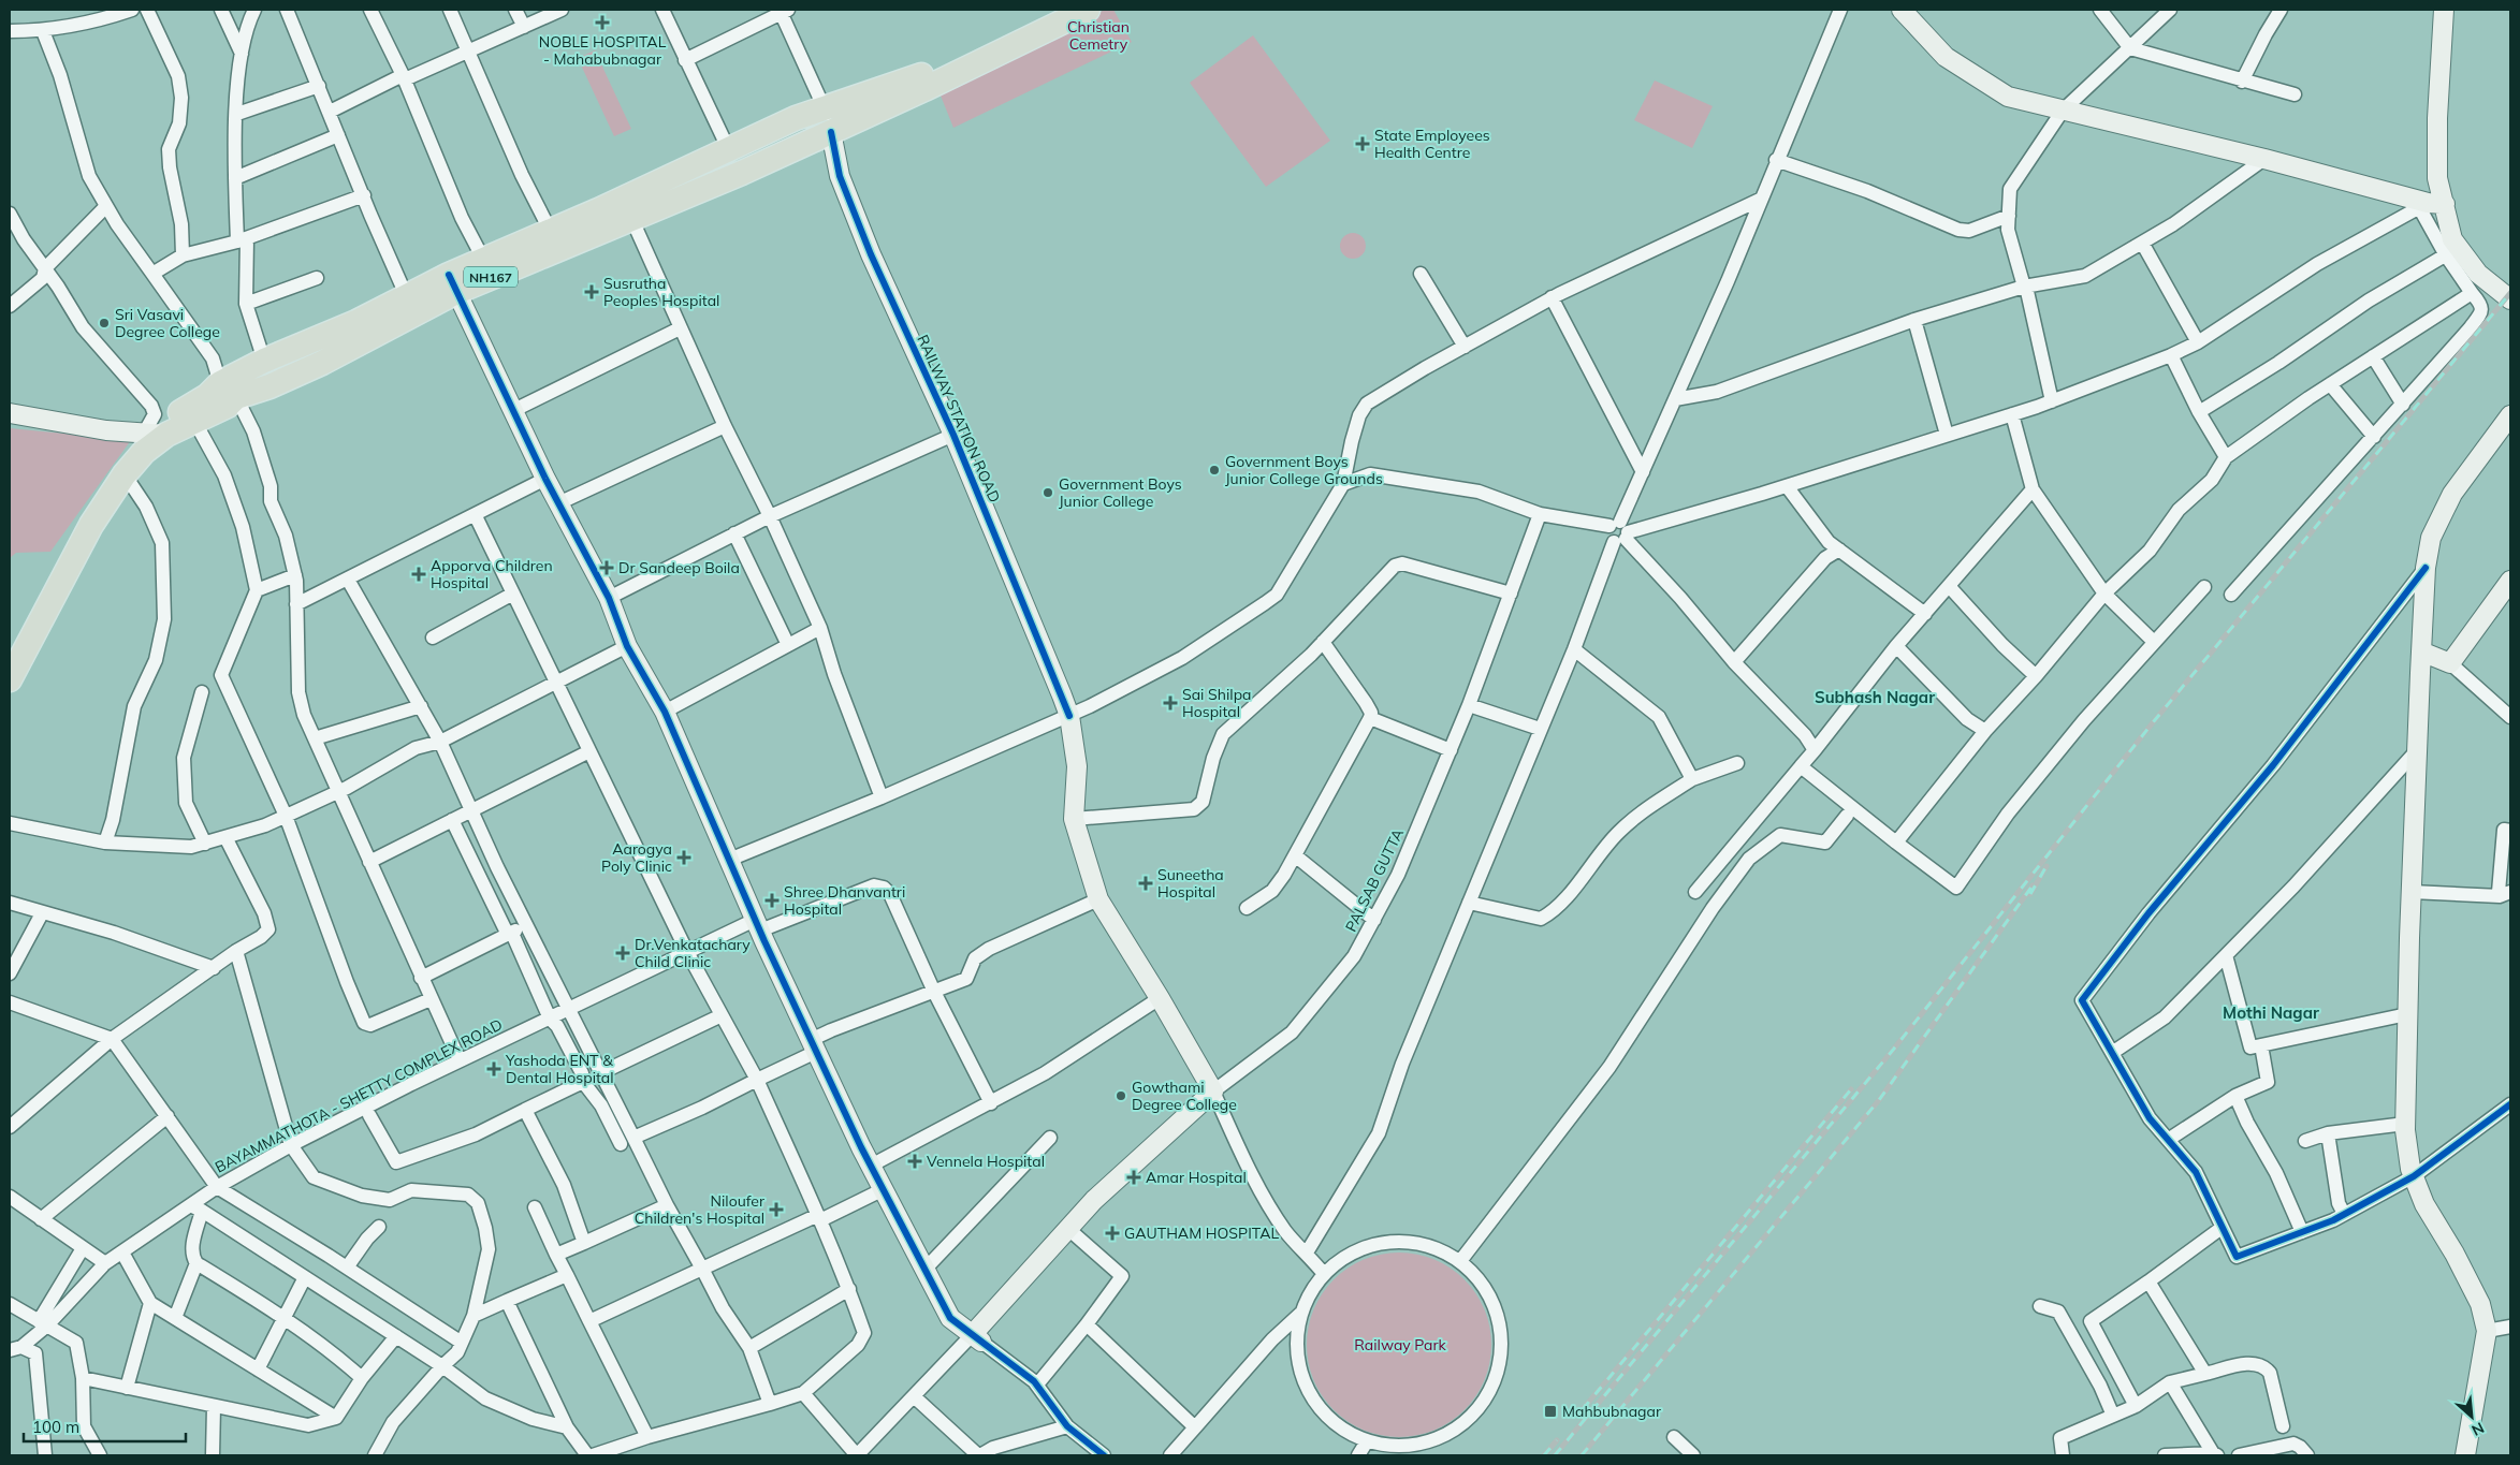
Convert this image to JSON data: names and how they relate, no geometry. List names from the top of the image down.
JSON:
{
  "streets": {
    "highway": ["NH167"],
    "street": ["RAILWAY STATION ROAD", "PALSAB GUTTA", "BAYAMMATHOTA - SHETTY COMPLEX ROAD"]
  },
  "crossings": [
    ["NH167", "RAILWAY STATION ROAD"]
  ],
  "districts": ["Subhash Nagar", "Mothi Nagar"],
  "parks": ["Christian Cemetry", "Railway Park"],
  "places": {
    "health": [
      "NOBLE HOSPITAL - Mahabubnagar",
      "State Employees Health Centre",
      "Susrutha Peoples Hospital",
      "Dr Sandeep Boila",
      "Apporva Children Hospital",
      "Sai Shilpa Hospital",
      "Aarogya Poly Clinic",
      "Suneetha Hospital",
      "Shree Dhanvantri Hospital",
      "Dr.Venkatachary Child Clinic",
      "Yashoda ENT & Dental Hospital",
      "Vennela Hospital",
      "Amar Hospital",
      "Niloufer Children's Hospital",
      "GAUTHAM HOSPITAL"
    ],
    "other": [
      "Sri Vasavi Degree College",
      "Government Boys Junior College Grounds",
      "Government Boys Junior College",
      "Gowthami Degree College"
    ],
    "transit": ["Mahbubnagar"]
  },
  "scale_bar": "100 m",
  "north": "bottom right"
}
